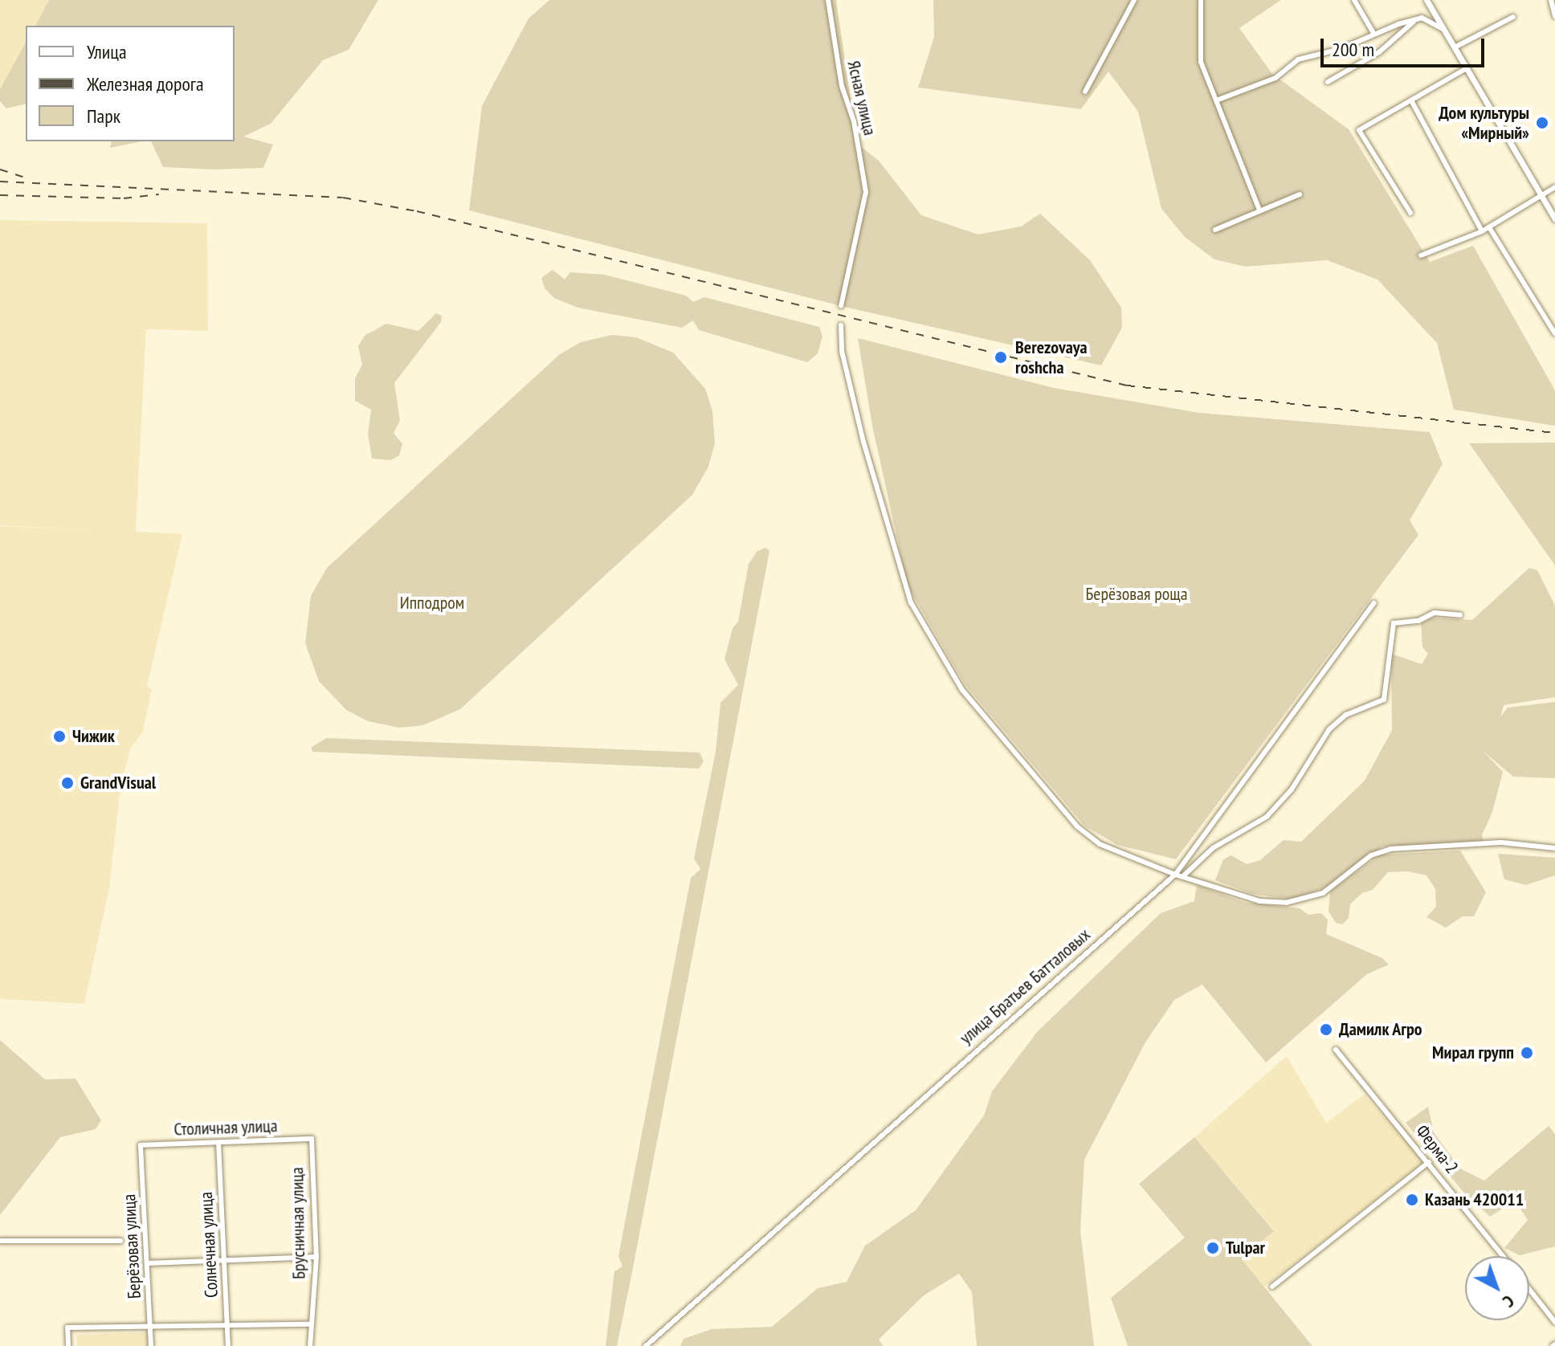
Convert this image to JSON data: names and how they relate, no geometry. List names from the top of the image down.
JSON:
{
  "streets": {
    "street": [
      "Ясная улица",
      "улица Братьев Батталовых",
      "Столичная улица",
      "Ферма-2",
      "Брусничная улица",
      "Солнечная улица",
      "Берёзовая улица"
    ]
  },
  "crossings": [
    ["Столичная улица", "Брусничная улица"],
    ["Столичная улица", "Солнечная улица"],
    ["Столичная улица", "Берёзовая улица"]
  ],
  "parks": ["Берёзовая роща", "Ипподром"],
  "places": [
    "Дом культуры «Мирный»",
    "Berezovaya roshcha",
    "Чижик",
    "GrandVisual",
    "Дамилк Агро",
    "Мирал групп",
    "Казань 420011",
    "Tulpar"
  ],
  "legend": ["Улица", "Железная дорога", "Парк"],
  "scale_bar": "200 m",
  "north": "bottom right"
}
